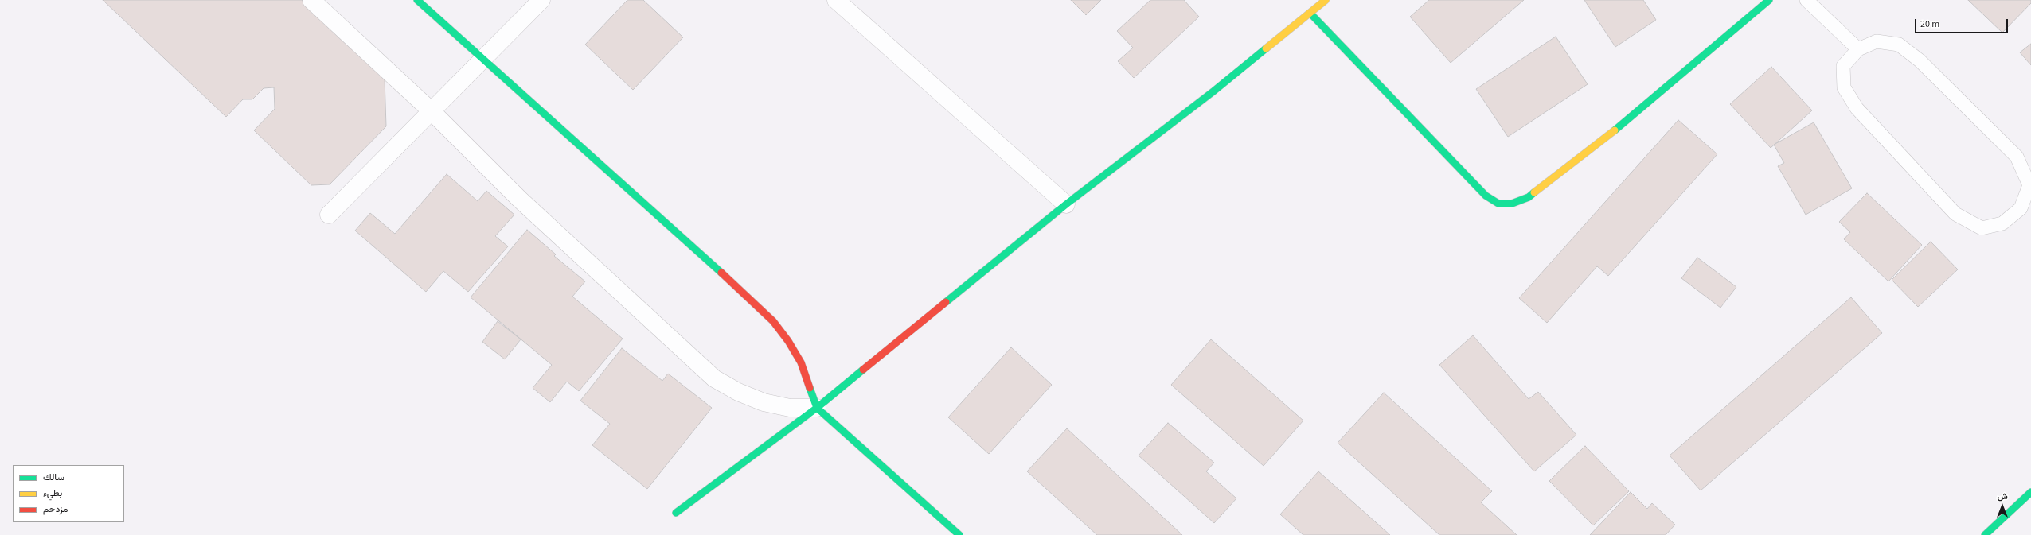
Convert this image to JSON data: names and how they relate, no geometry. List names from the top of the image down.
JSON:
{
  "legend": ["سالك", "بطيء", "مزدحم"],
  "scale_bar": "20 m",
  "north": "top"
}
